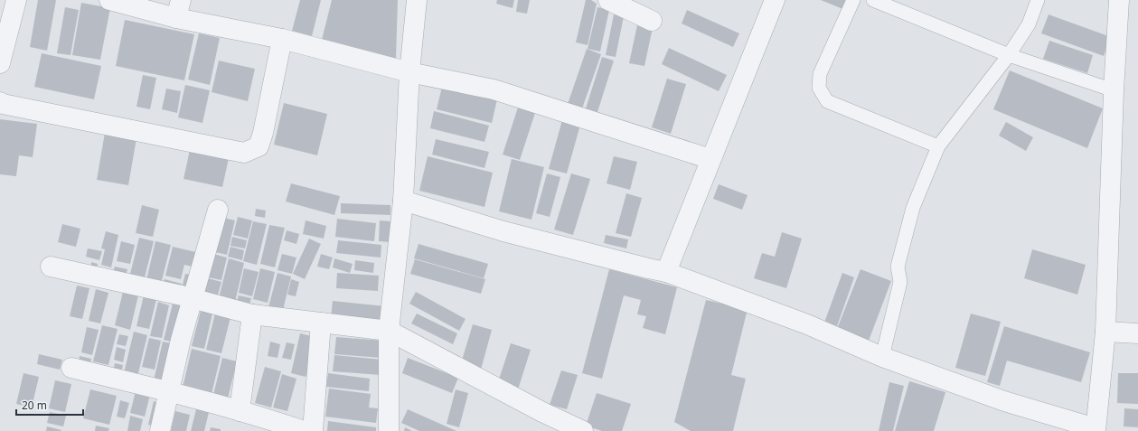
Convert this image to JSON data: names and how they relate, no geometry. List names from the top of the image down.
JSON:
{
  "scale_bar": "20 m"
}
